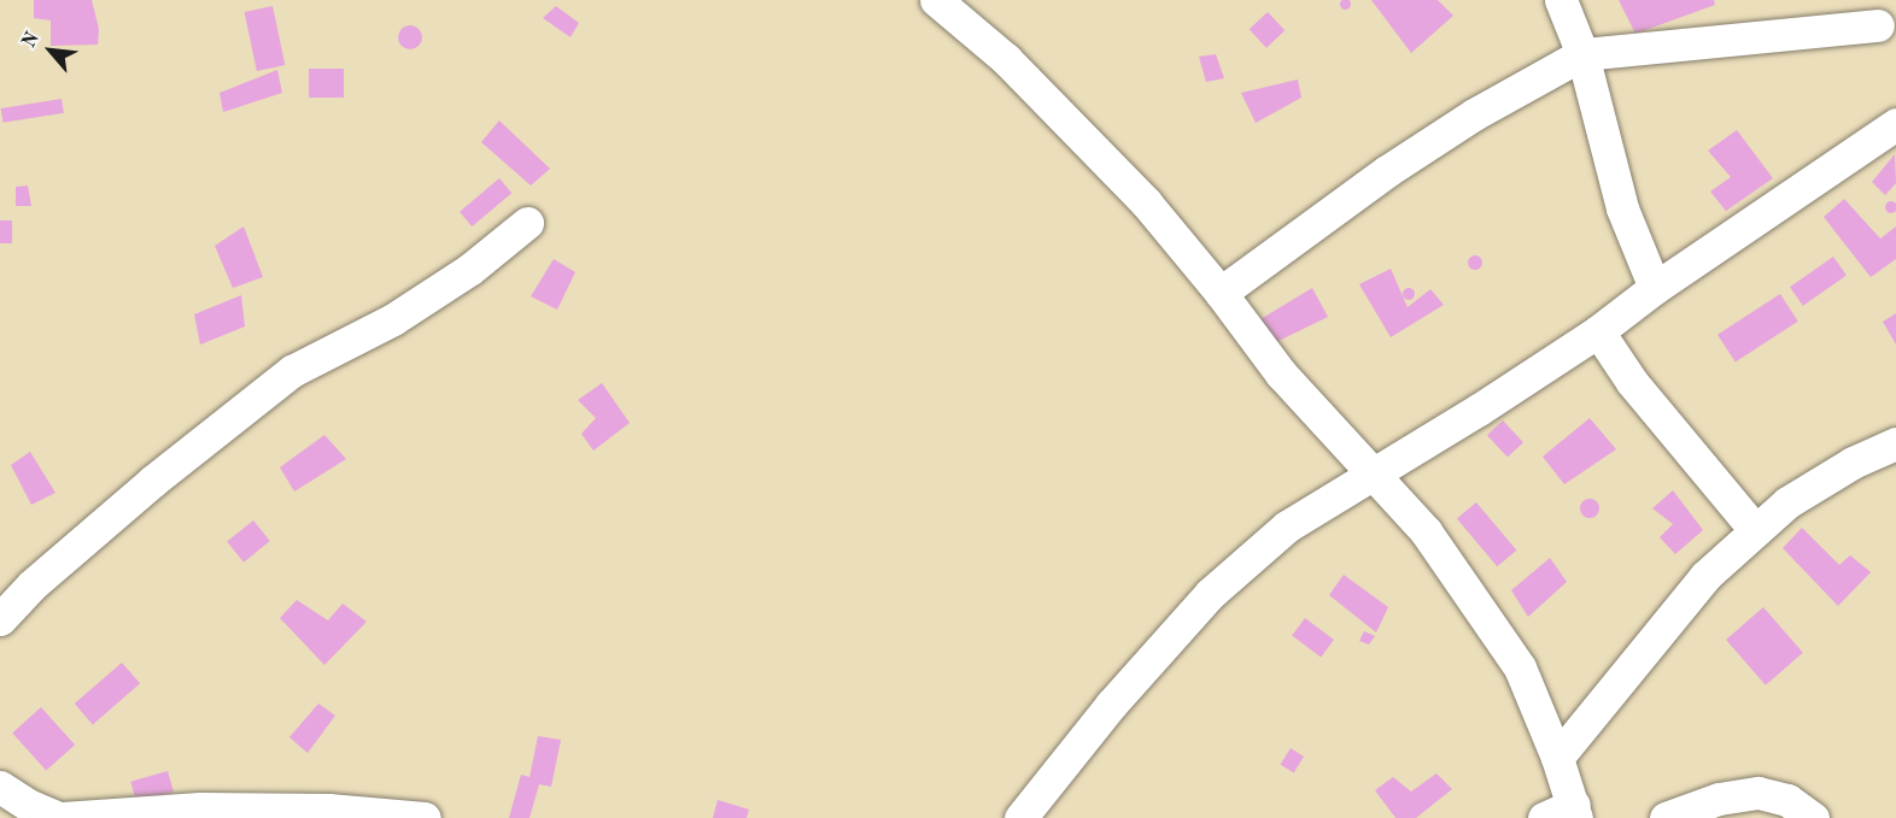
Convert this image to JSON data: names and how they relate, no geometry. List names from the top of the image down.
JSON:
{
  "north": "top left"
}
